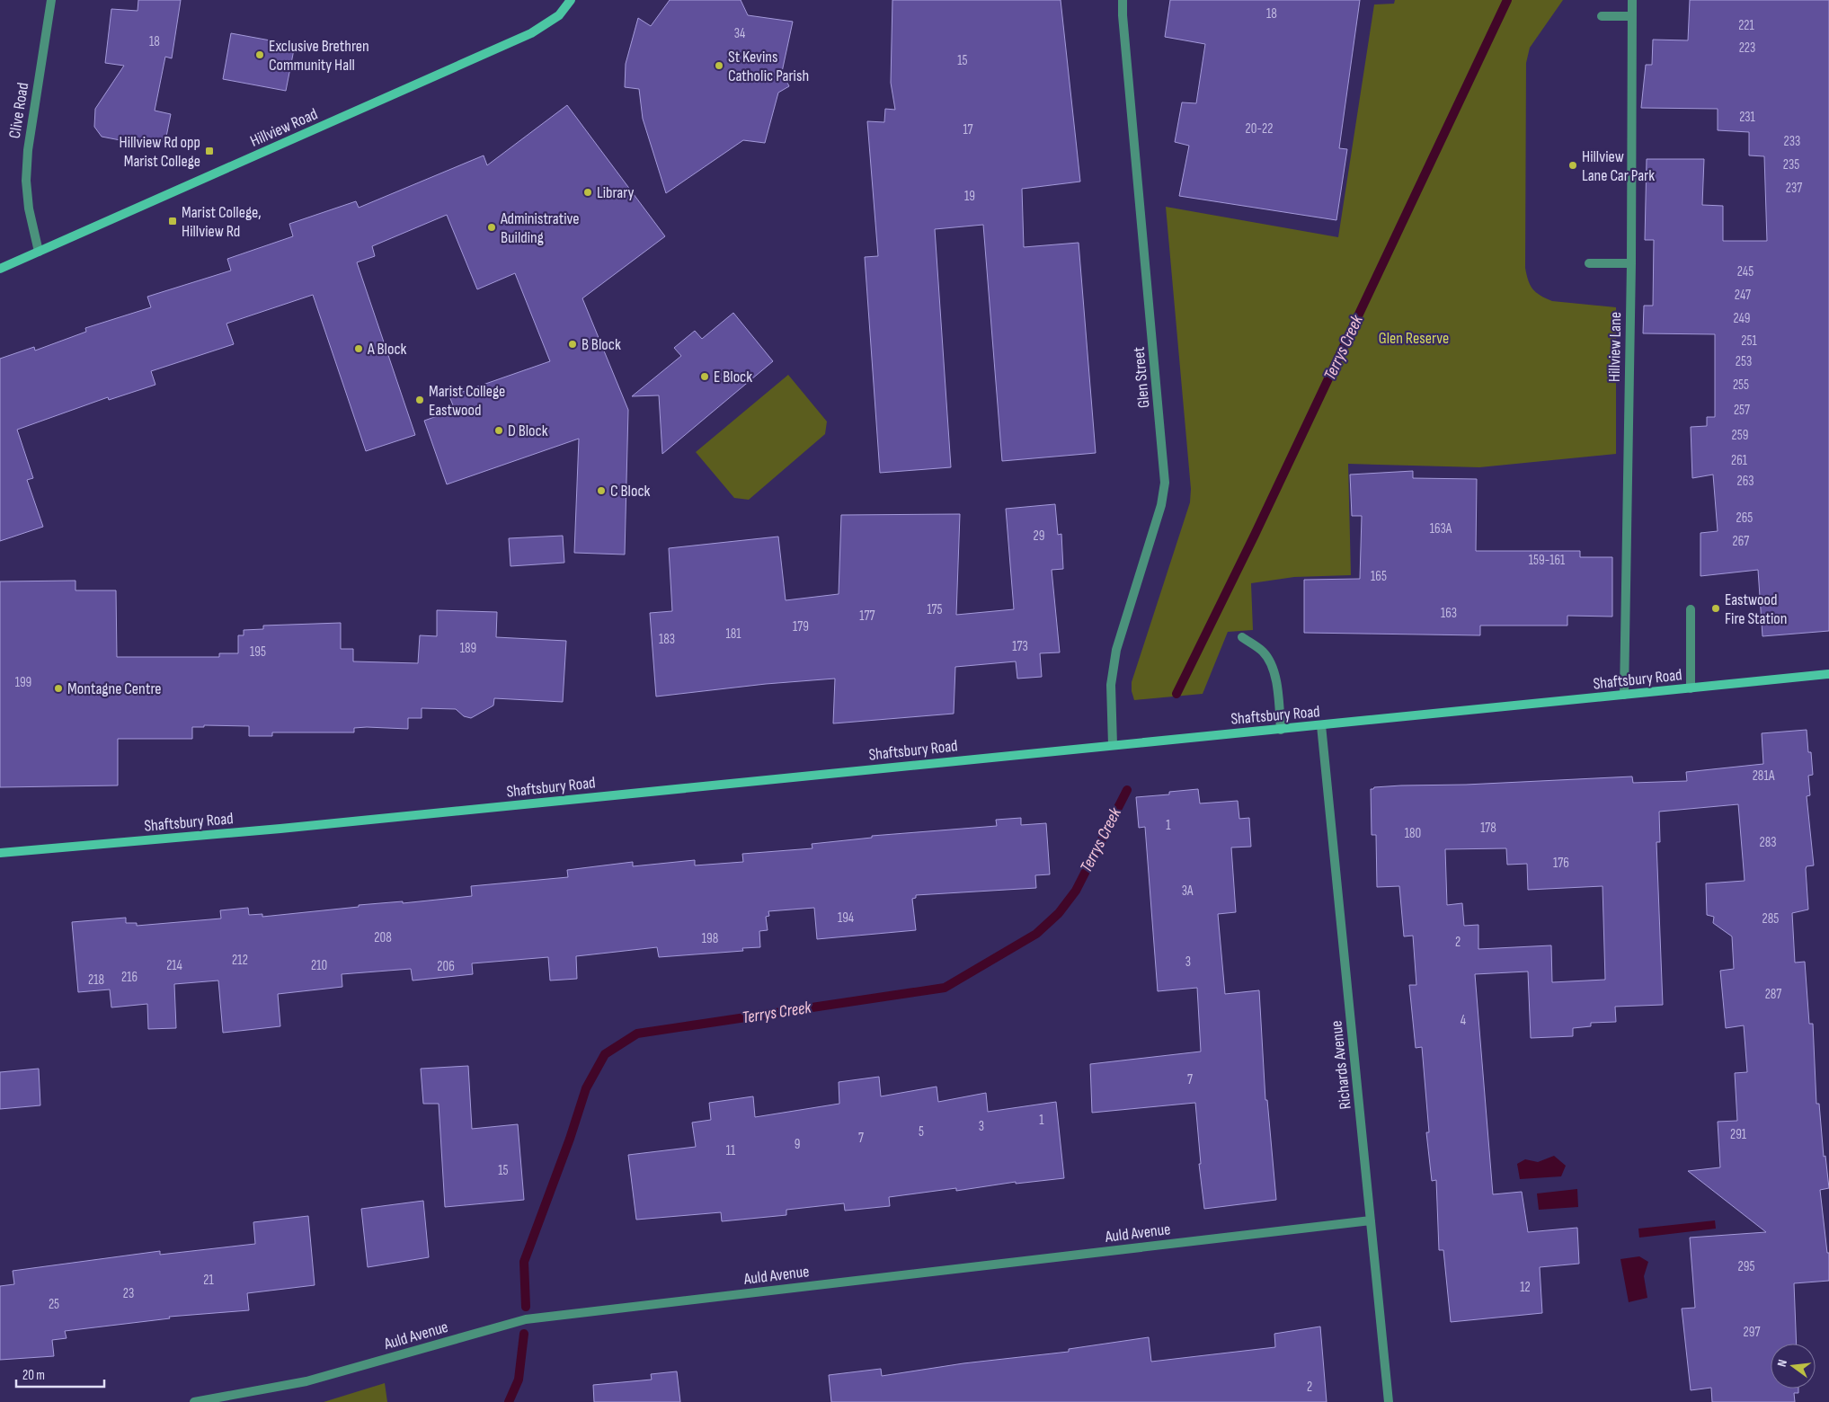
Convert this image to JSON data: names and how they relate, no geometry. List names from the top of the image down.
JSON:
{
  "streets": {
    "street": [
      "Clive Road",
      "Hillview Road",
      "Hillview Lane",
      "Glen Street",
      "Shaftsbury Road",
      "Richards Avenue",
      "Auld Avenue"
    ]
  },
  "crossings": [
    ["Clive Road", "Hillview Road"],
    ["Hillview Lane", "Shaftsbury Road"],
    ["Glen Street", "Shaftsbury Road"],
    ["Shaftsbury Road", "Richards Avenue"],
    ["Richards Avenue", "Auld Avenue"]
  ],
  "water": ["Terrys Creek"],
  "parks": ["Glen Reserve"],
  "places": {
    "other": [
      "Exclusive Brethren Community Hall",
      "St Kevins Catholic Parish",
      "Hillview Lane Car Park",
      "Library",
      "Administrative Building",
      "B Block",
      "A Block",
      "E Block",
      "Marist College Eastwood",
      "D Block",
      "C Block",
      "Eastwood Fire Station",
      "Montagne Centre"
    ],
    "transit": ["Hillview Rd opp Marist College", "Marist College, Hillview Rd"]
  },
  "house_numbers": [
    "18",
    "221",
    "34",
    "18",
    "223",
    "15",
    "231",
    "20-22",
    "17",
    "233",
    "235",
    "237",
    "19",
    "245",
    "247",
    "249",
    "251",
    "253",
    "255",
    "257",
    "259",
    "261",
    "263",
    "265",
    "163A",
    "29",
    "267",
    "159-161",
    "165",
    "175",
    "163",
    "177",
    "179",
    "181",
    "183",
    "173",
    "189",
    "195",
    "199",
    "281A",
    "1",
    "178",
    "180",
    "283",
    "176",
    "3A",
    "194",
    "285",
    "208",
    "198",
    "2",
    "212",
    "3",
    "214",
    "210",
    "206",
    "216",
    "218",
    "287",
    "4",
    "7",
    "1",
    "3",
    "5",
    "291",
    "7",
    "9",
    "11",
    "15",
    "295",
    "21",
    "12",
    "23",
    "25",
    "297",
    "2"
  ],
  "scale_bar": "20 m",
  "north": "left"
}
